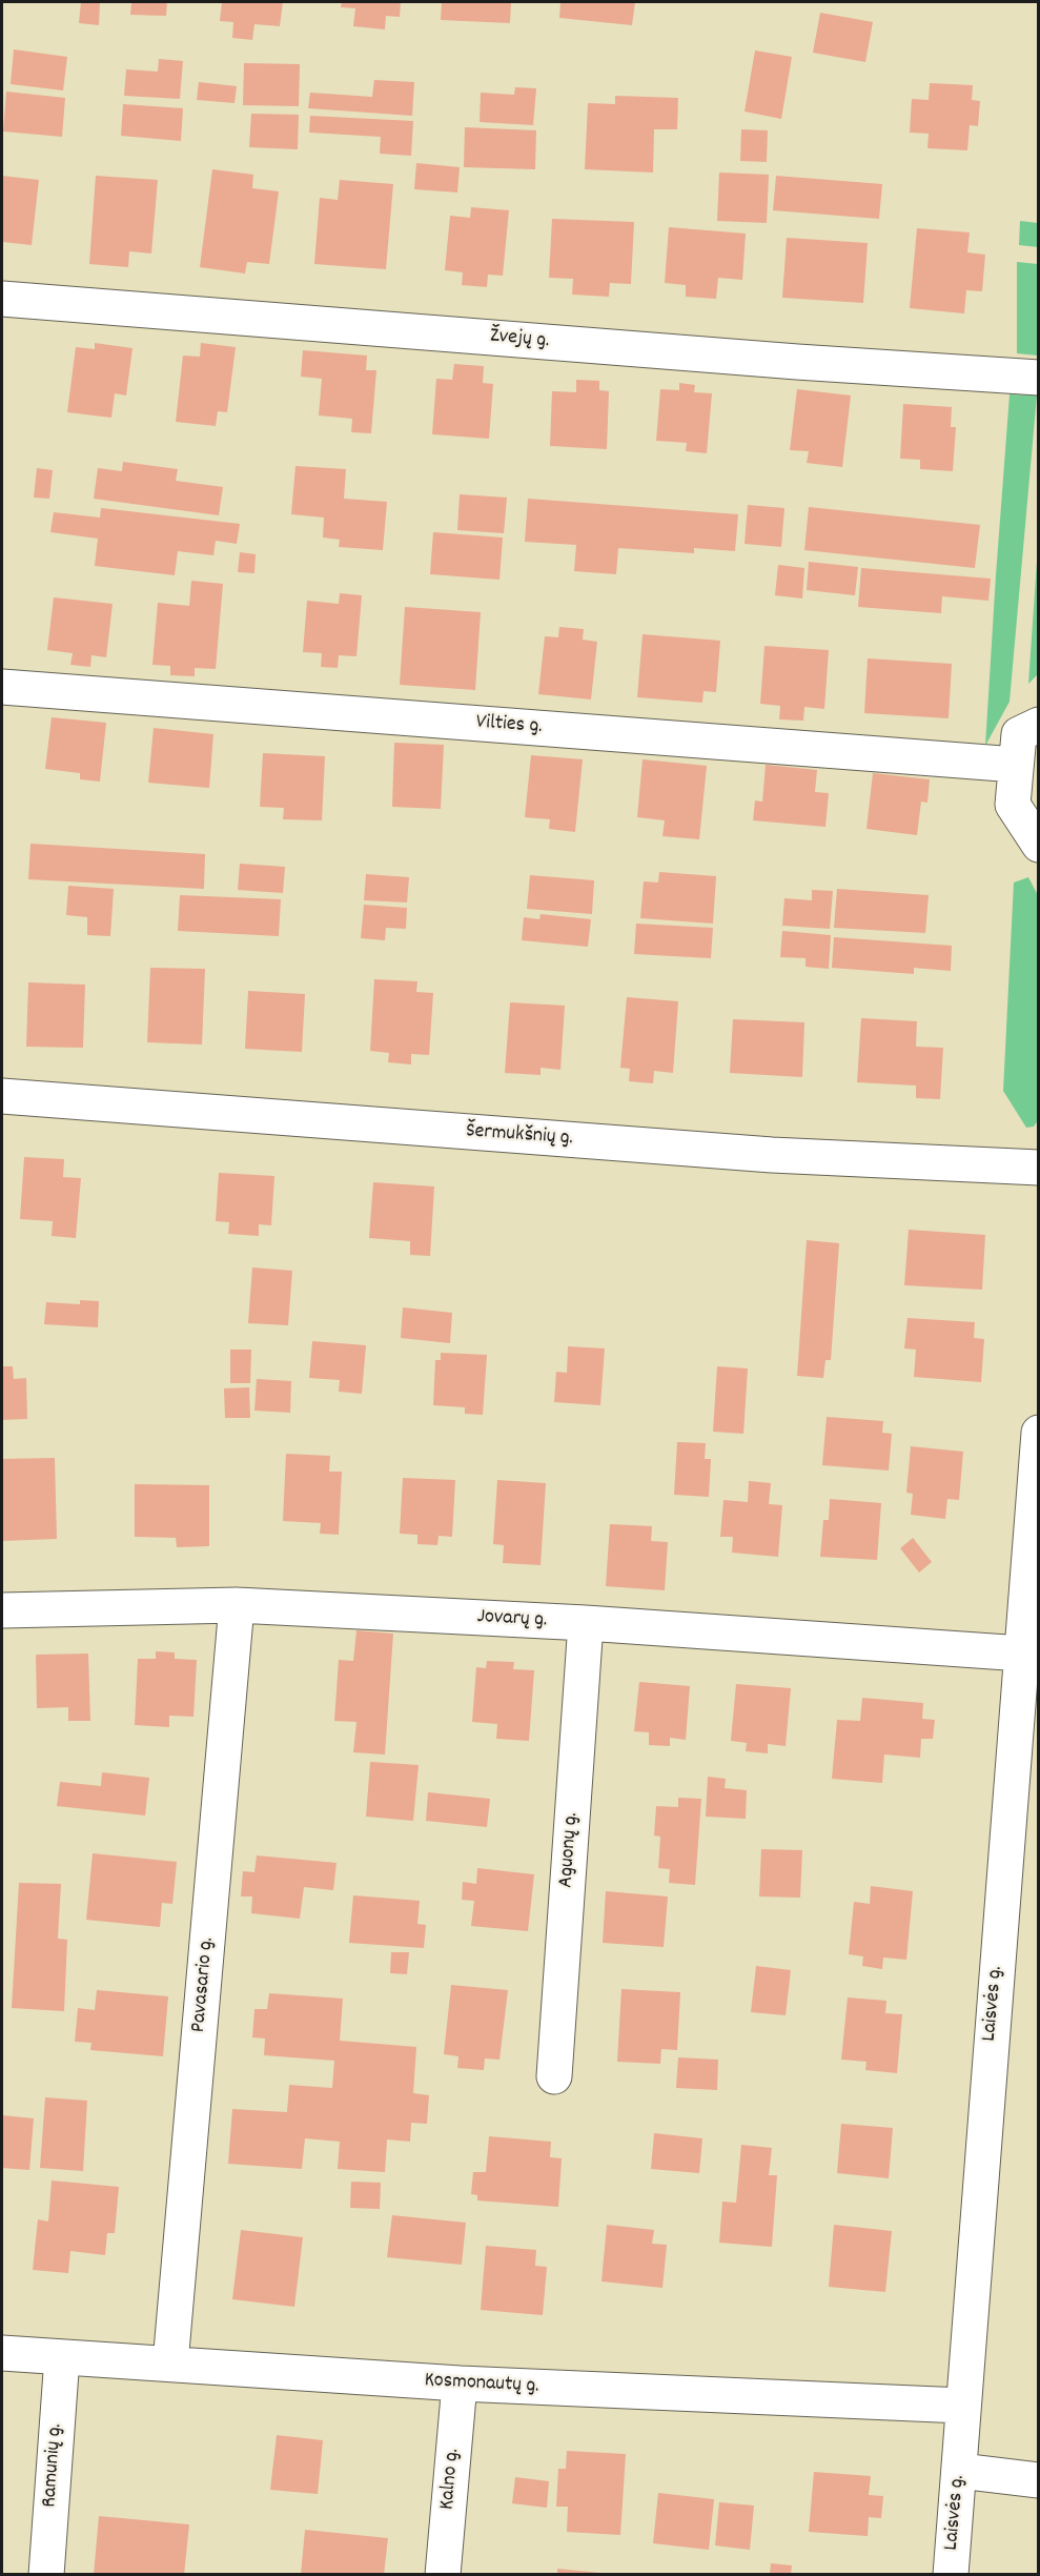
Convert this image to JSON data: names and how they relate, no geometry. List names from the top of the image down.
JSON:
{
  "streets": {
    "street": [
      "Žvejų g.",
      "Vilties g.",
      "Šermukšnių g.",
      "Jovarų g.",
      "Aguonų g.",
      "Pavasario g.",
      "Laisvės g.",
      "Kosmonautų g.",
      "Ramunių g.",
      "Kalno g."
    ]
  },
  "crossings": [
    ["Jovarų g.", "Aguonų g."],
    ["Jovarų g.", "Pavasario g."],
    ["Jovarų g.", "Laisvės g."],
    ["Pavasario g.", "Kosmonautų g."],
    ["Laisvės g.", "Kosmonautų g."],
    ["Kosmonautų g.", "Ramunių g."],
    ["Kosmonautų g.", "Kalno g."]
  ]
}
